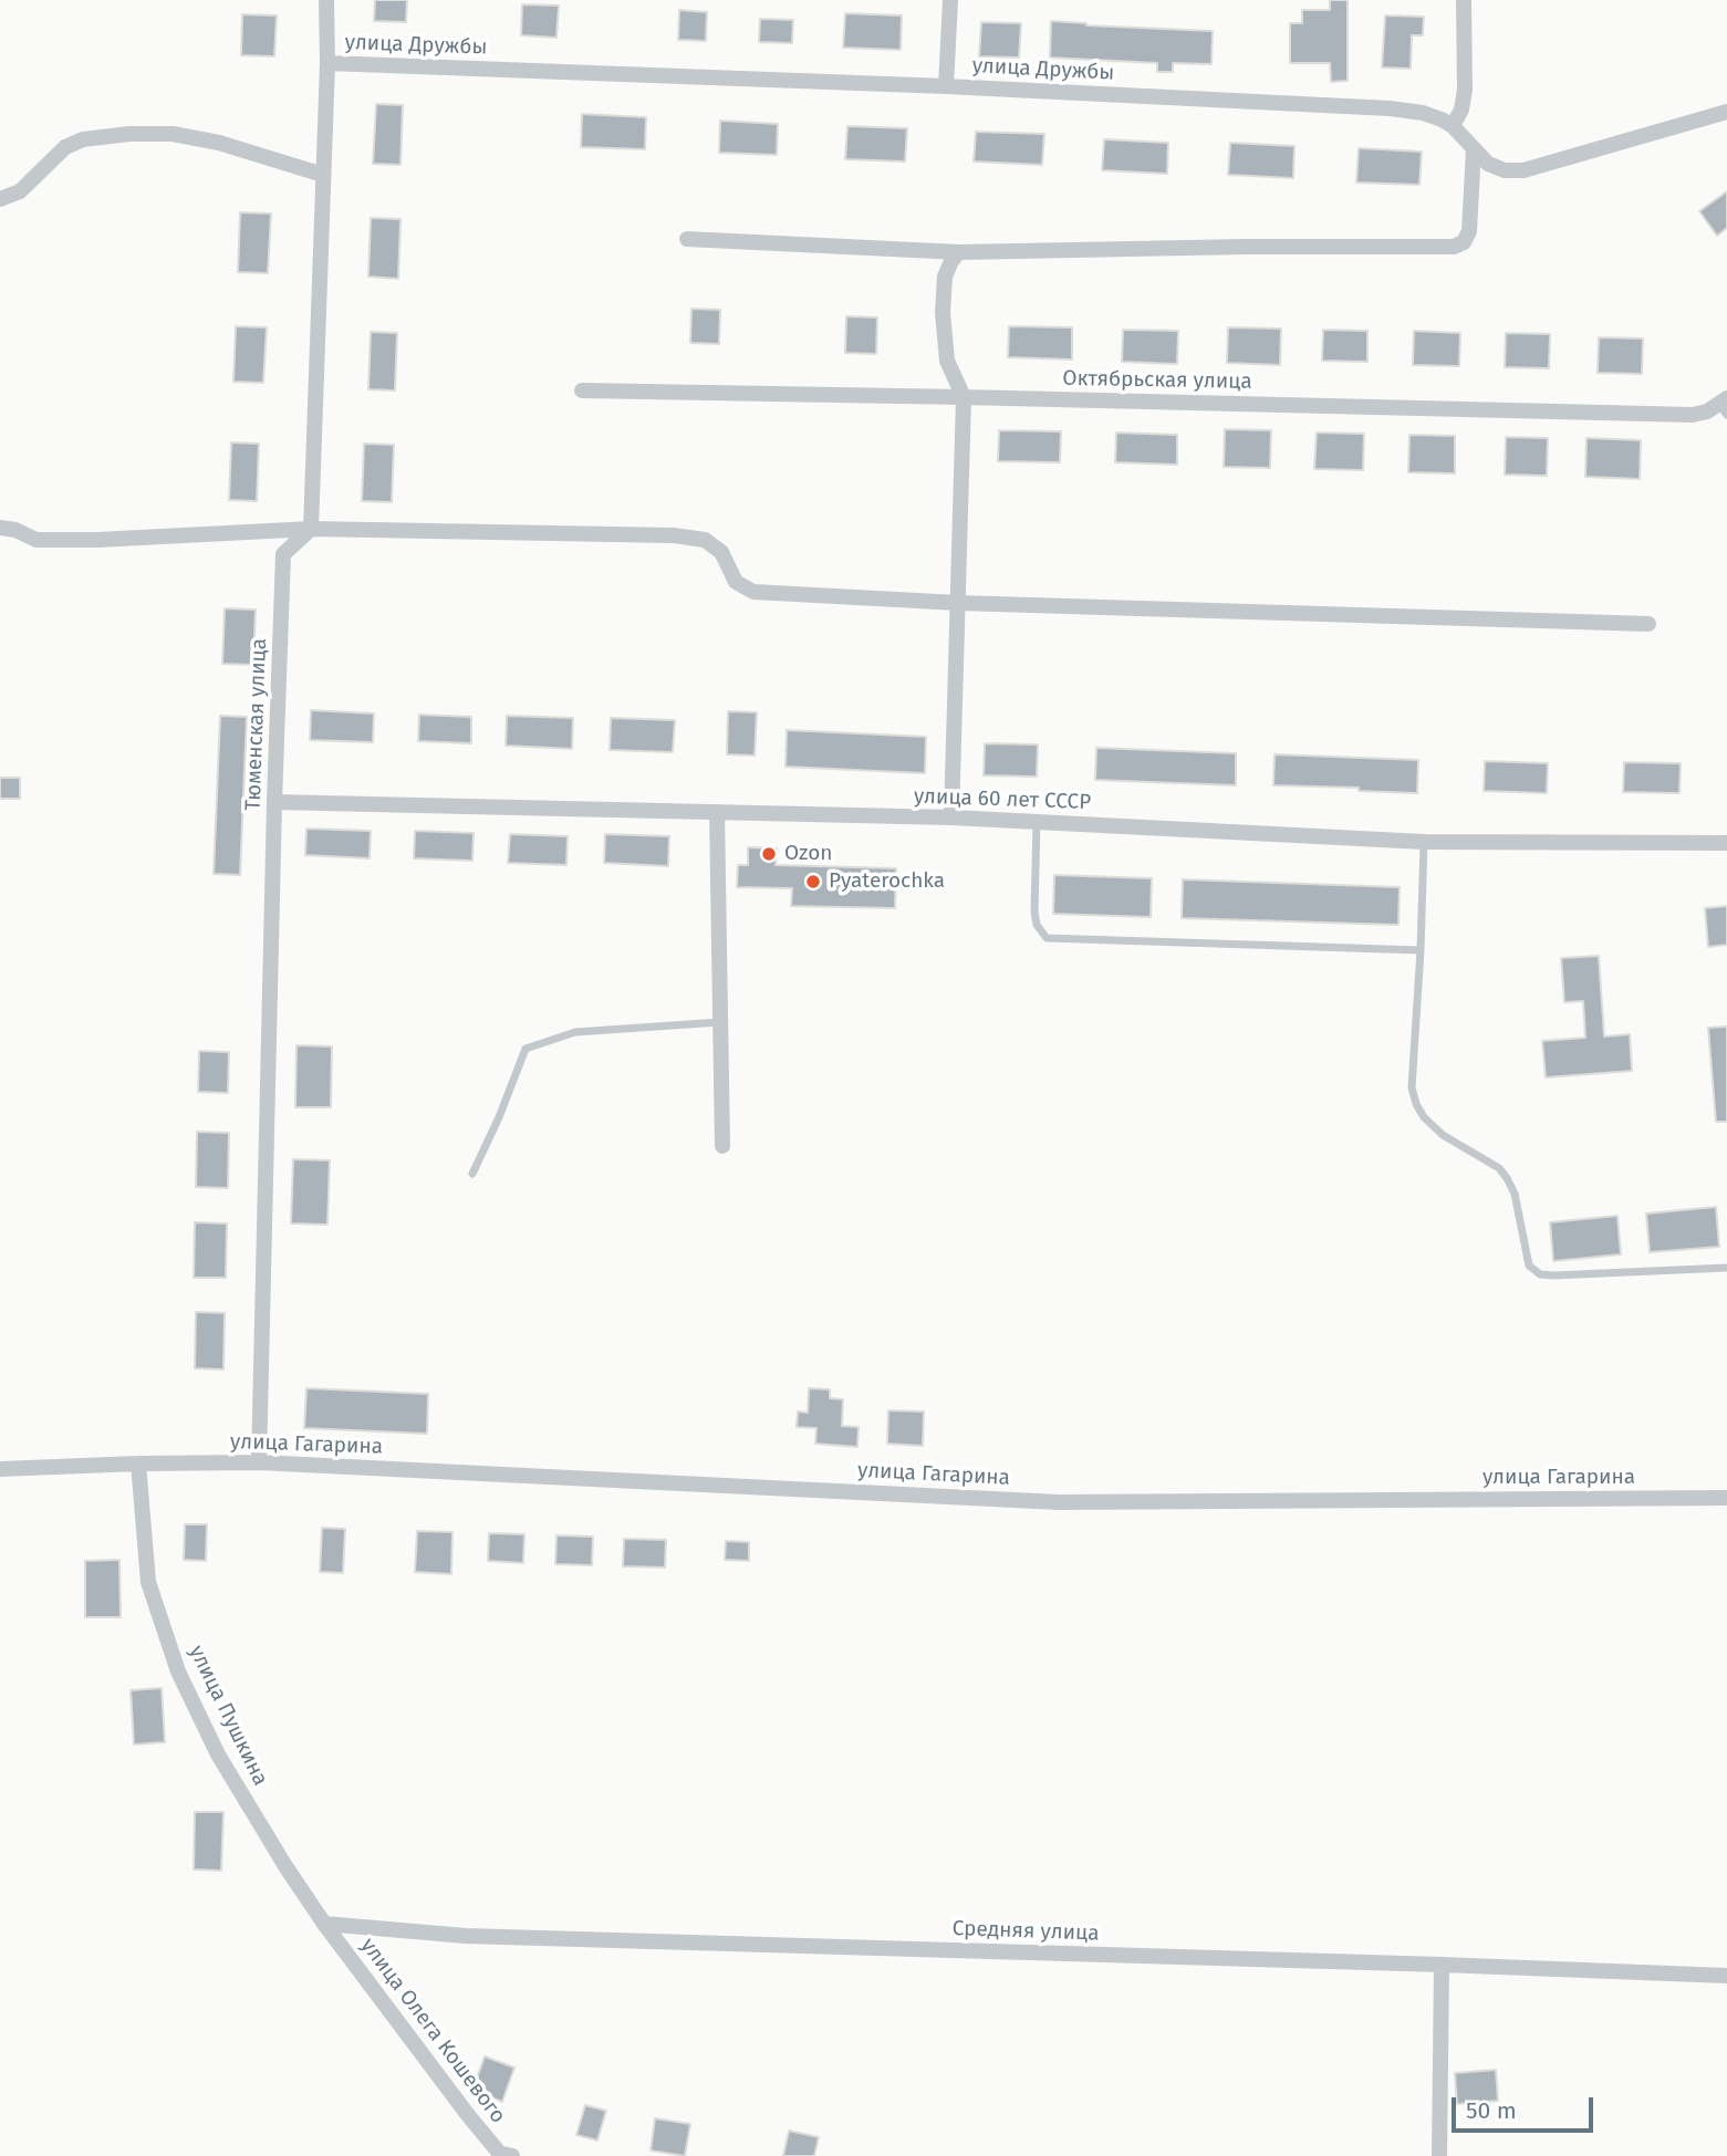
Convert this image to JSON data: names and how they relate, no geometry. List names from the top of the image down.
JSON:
{
  "streets": {
    "street": [
      "улица Дружбы",
      "Октябрьская улица",
      "Тюменская улица",
      "улица 60 лет СССР",
      "улица Гагарина",
      "улица Пушкина",
      "Средняя улица",
      "улица Олега Кошевого"
    ]
  },
  "crossings": [
    ["Тюменская улица", "улица 60 лет СССР"],
    ["Тюменская улица", "улица Гагарина"],
    ["улица Гагарина", "улица Пушкина"],
    ["улица Пушкина", "Средняя улица"],
    ["улица Пушкина", "улица Олега Кошевого"],
    ["Средняя улица", "улица Олега Кошевого"]
  ],
  "places": ["Ozon", "Pyaterochka"],
  "scale_bar": "50 m"
}
